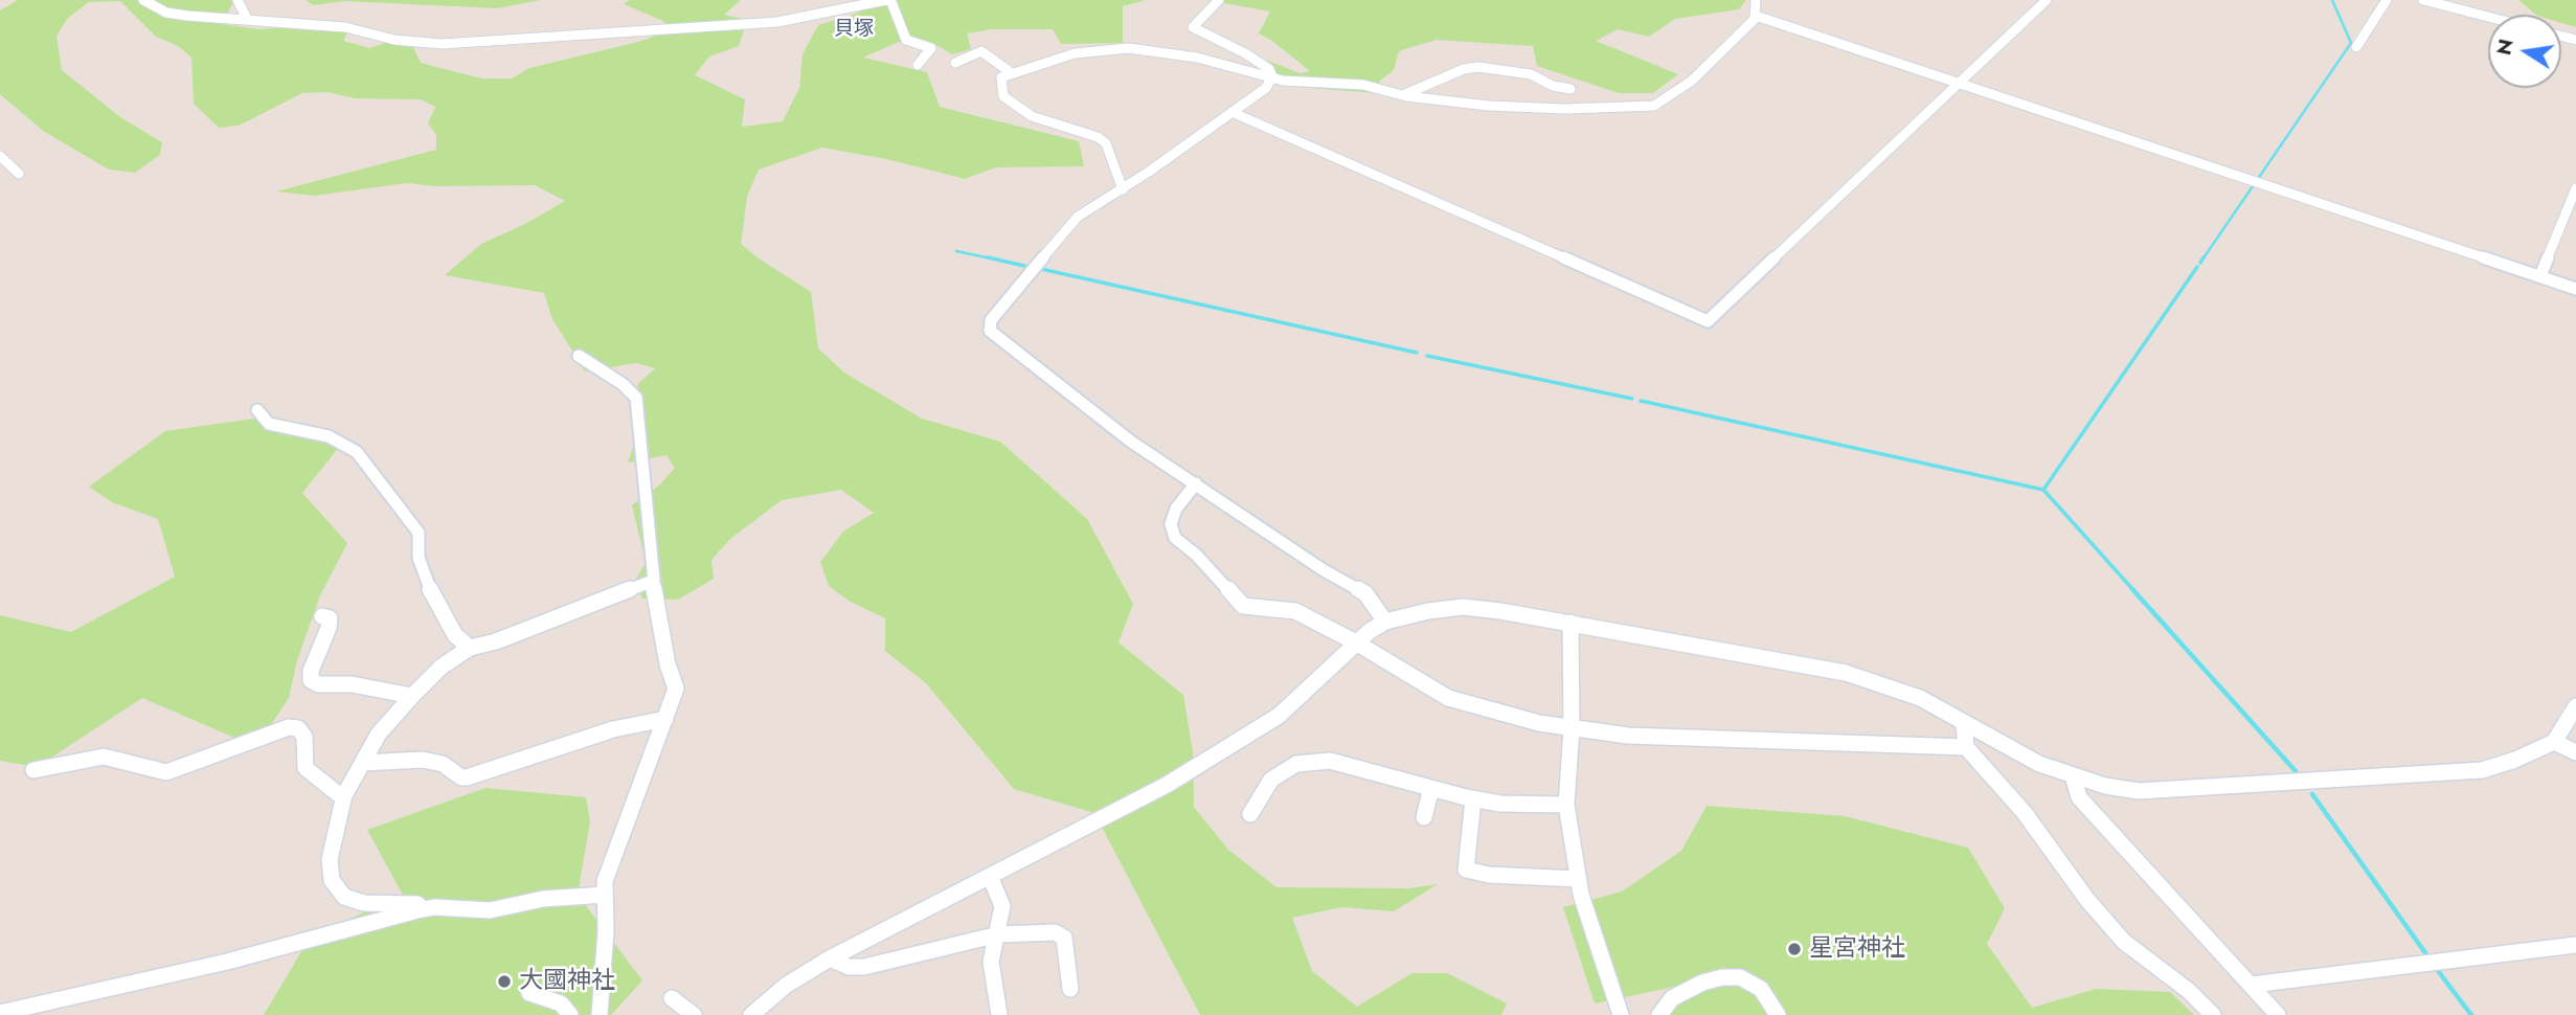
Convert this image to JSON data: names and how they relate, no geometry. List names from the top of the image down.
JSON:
{
  "districts": ["貝塚"],
  "places": ["星宮神社", "大國神社"],
  "north": "left"
}
